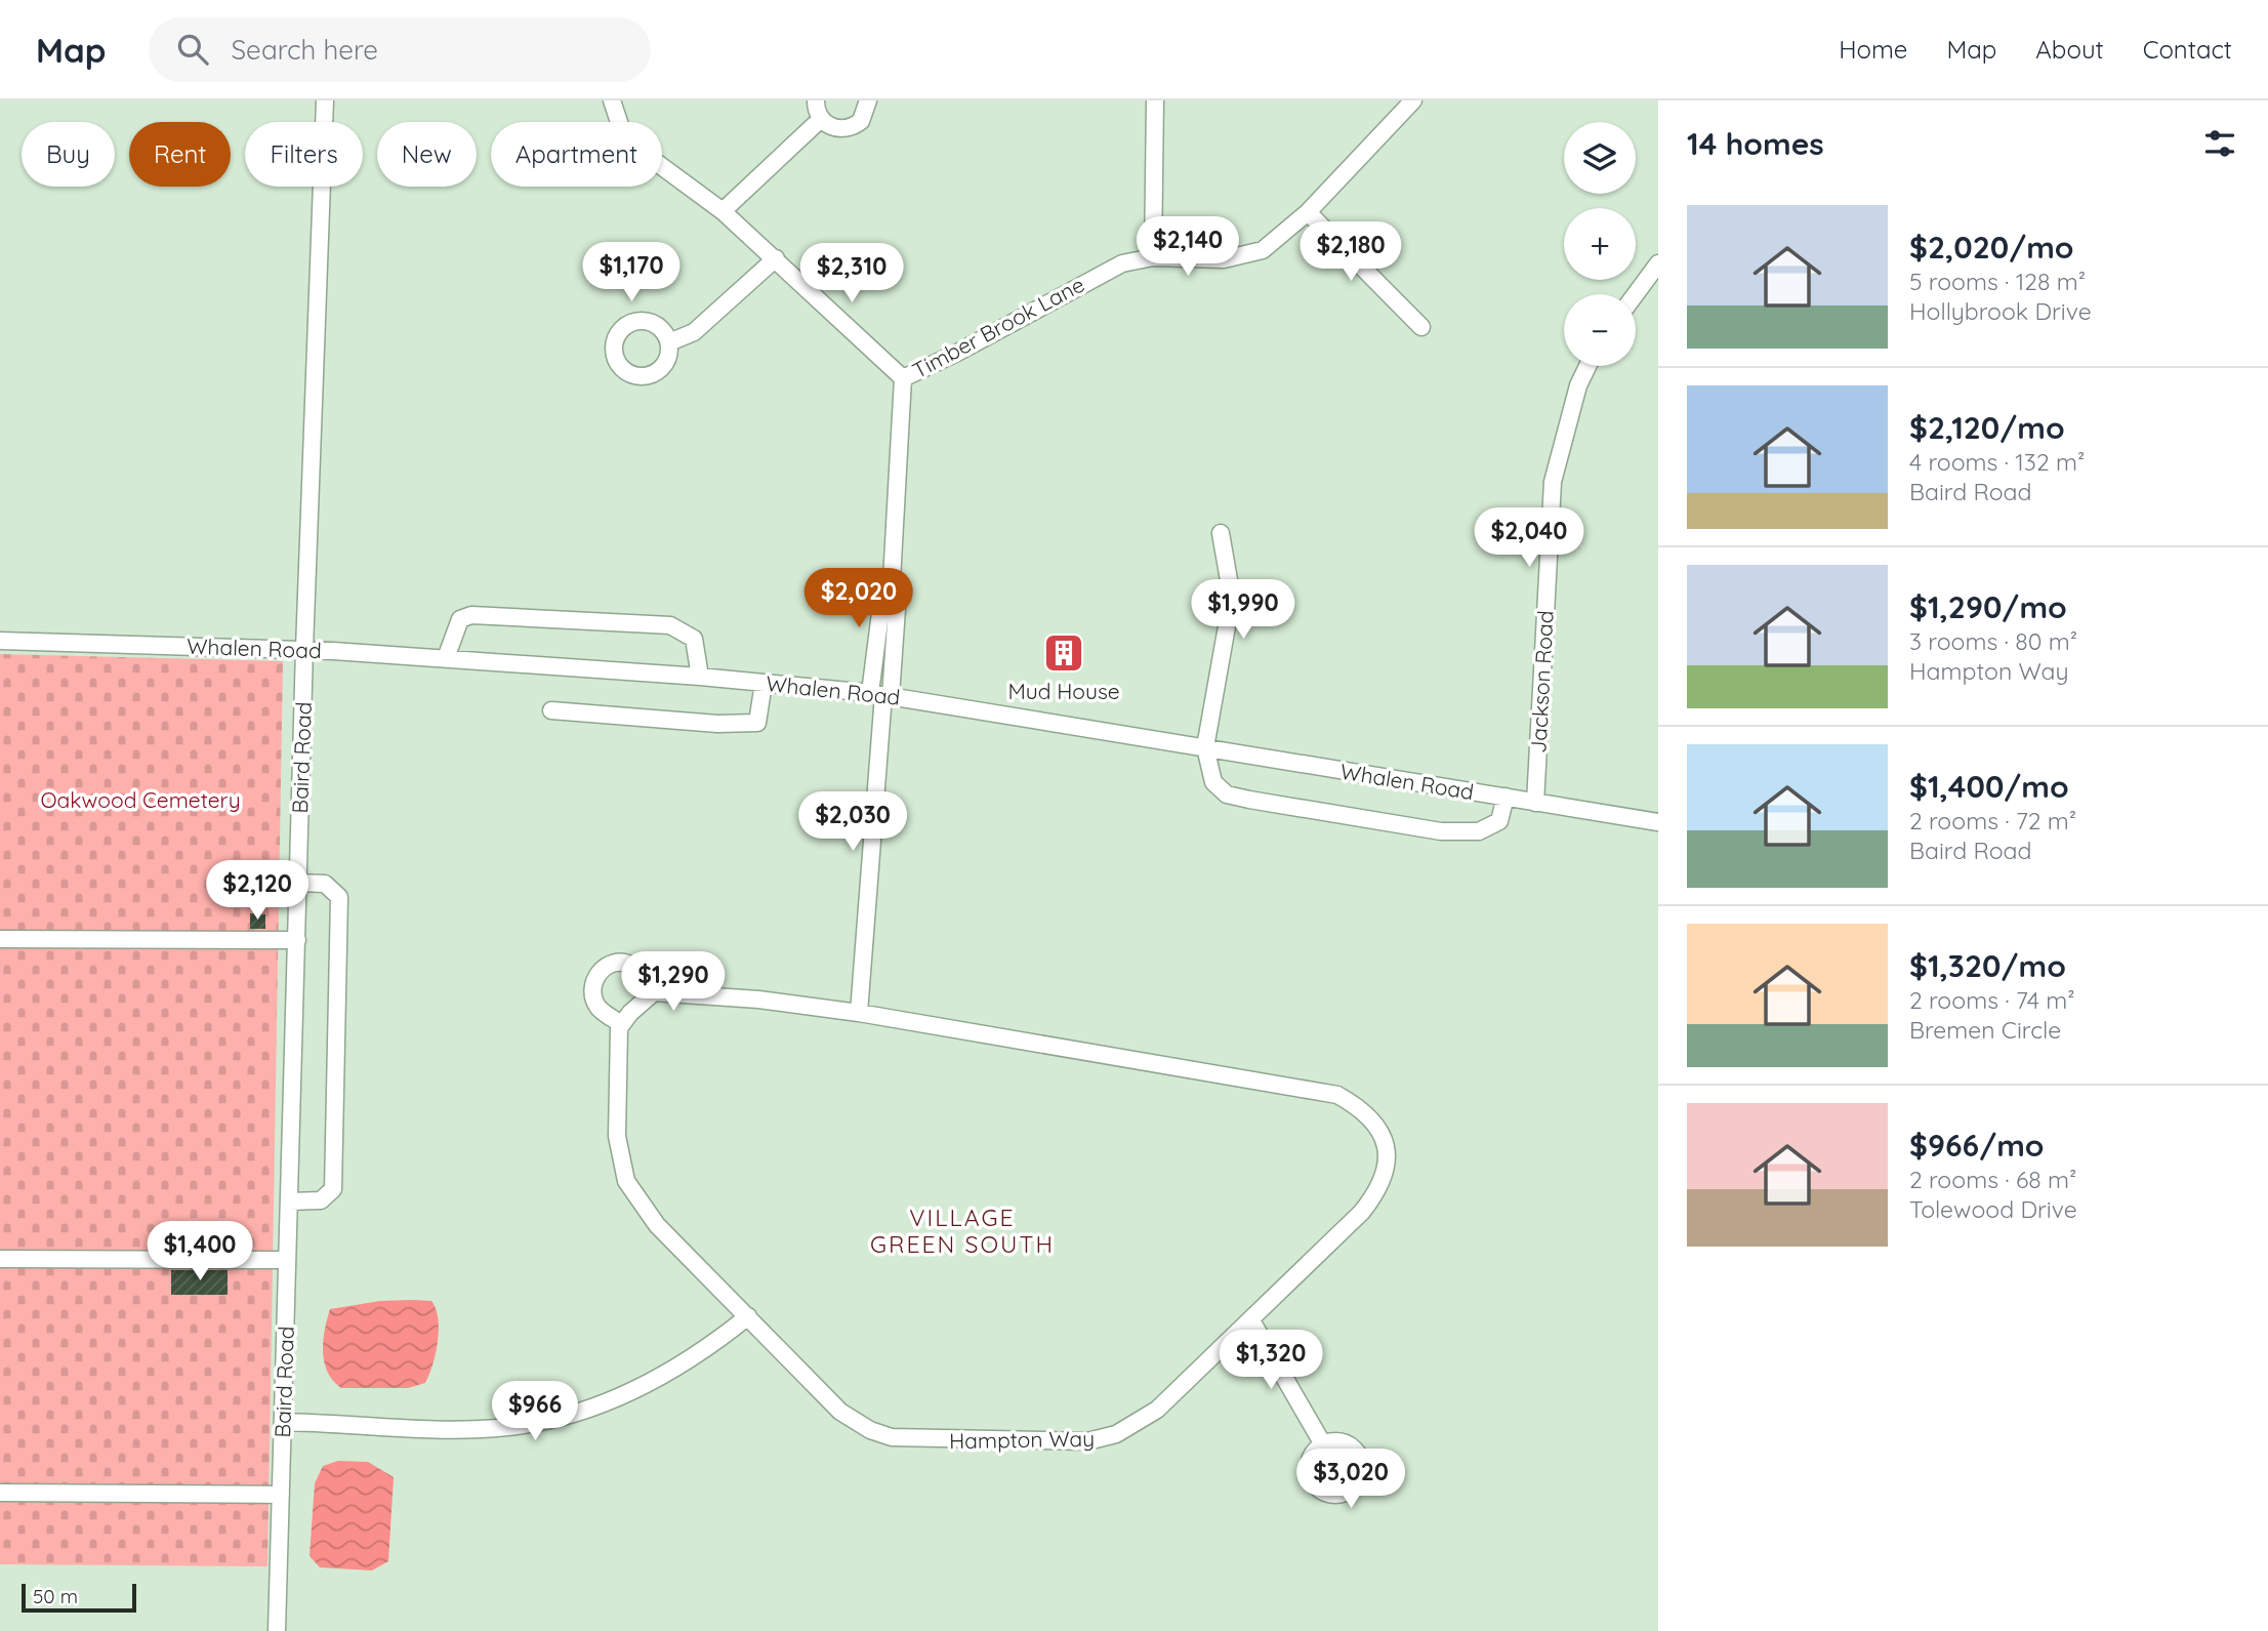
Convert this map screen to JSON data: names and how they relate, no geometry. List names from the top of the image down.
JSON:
{
  "streets": {
    "street": [
      "Timber Brook Lane",
      "Whalen Road",
      "Jackson Road",
      "Baird Road",
      "Hampton Way"
    ]
  },
  "crossings": [
    ["Whalen Road", "Jackson Road"],
    ["Whalen Road", "Baird Road"]
  ],
  "districts": ["VILLAGE GREEN SOUTH"],
  "parks": ["Oakwood Cemetery"],
  "places": {
    "building": ["Mud House"]
  },
  "scale_bar": "50 m",
  "page": {
    "header": "Map",
    "search": "Search here",
    "nav": [
      "Home",
      "Map",
      "About",
      "Contact"
    ],
    "heading": "14 homes",
    "map_buttons": ["+", "−"],
    "chip": [
      "Buy",
      "Rent",
      "Filters",
      "New",
      "Apartment"
    ],
    "list": [
      {
        "name": "$2,020/mo",
        "note": "5 rooms · 128 m² · Hollybrook Drive"
      },
      {
        "name": "$2,120/mo",
        "note": "4 rooms · 132 m² · Baird Road"
      },
      {
        "name": "$1,290/mo",
        "note": "3 rooms · 80 m² · Hampton Way"
      },
      {
        "name": "$1,400/mo",
        "note": "2 rooms · 72 m² · Baird Road"
      },
      {
        "name": "$1,320/mo",
        "note": "2 rooms · 74 m² · Bremen Circle"
      },
      {
        "name": "$966/mo",
        "note": "2 rooms · 68 m² · Tolewood Drive"
      }
    ],
    "price": [
      "$2,140",
      "$2,180",
      "$1,170",
      "$2,310",
      "$2,040",
      "$2,020",
      "$1,990",
      "$2,030",
      "$2,120",
      "$1,290",
      "$1,400",
      "$1,320",
      "$966",
      "$3,020"
    ],
    "scale": "50 m"
  }
}
